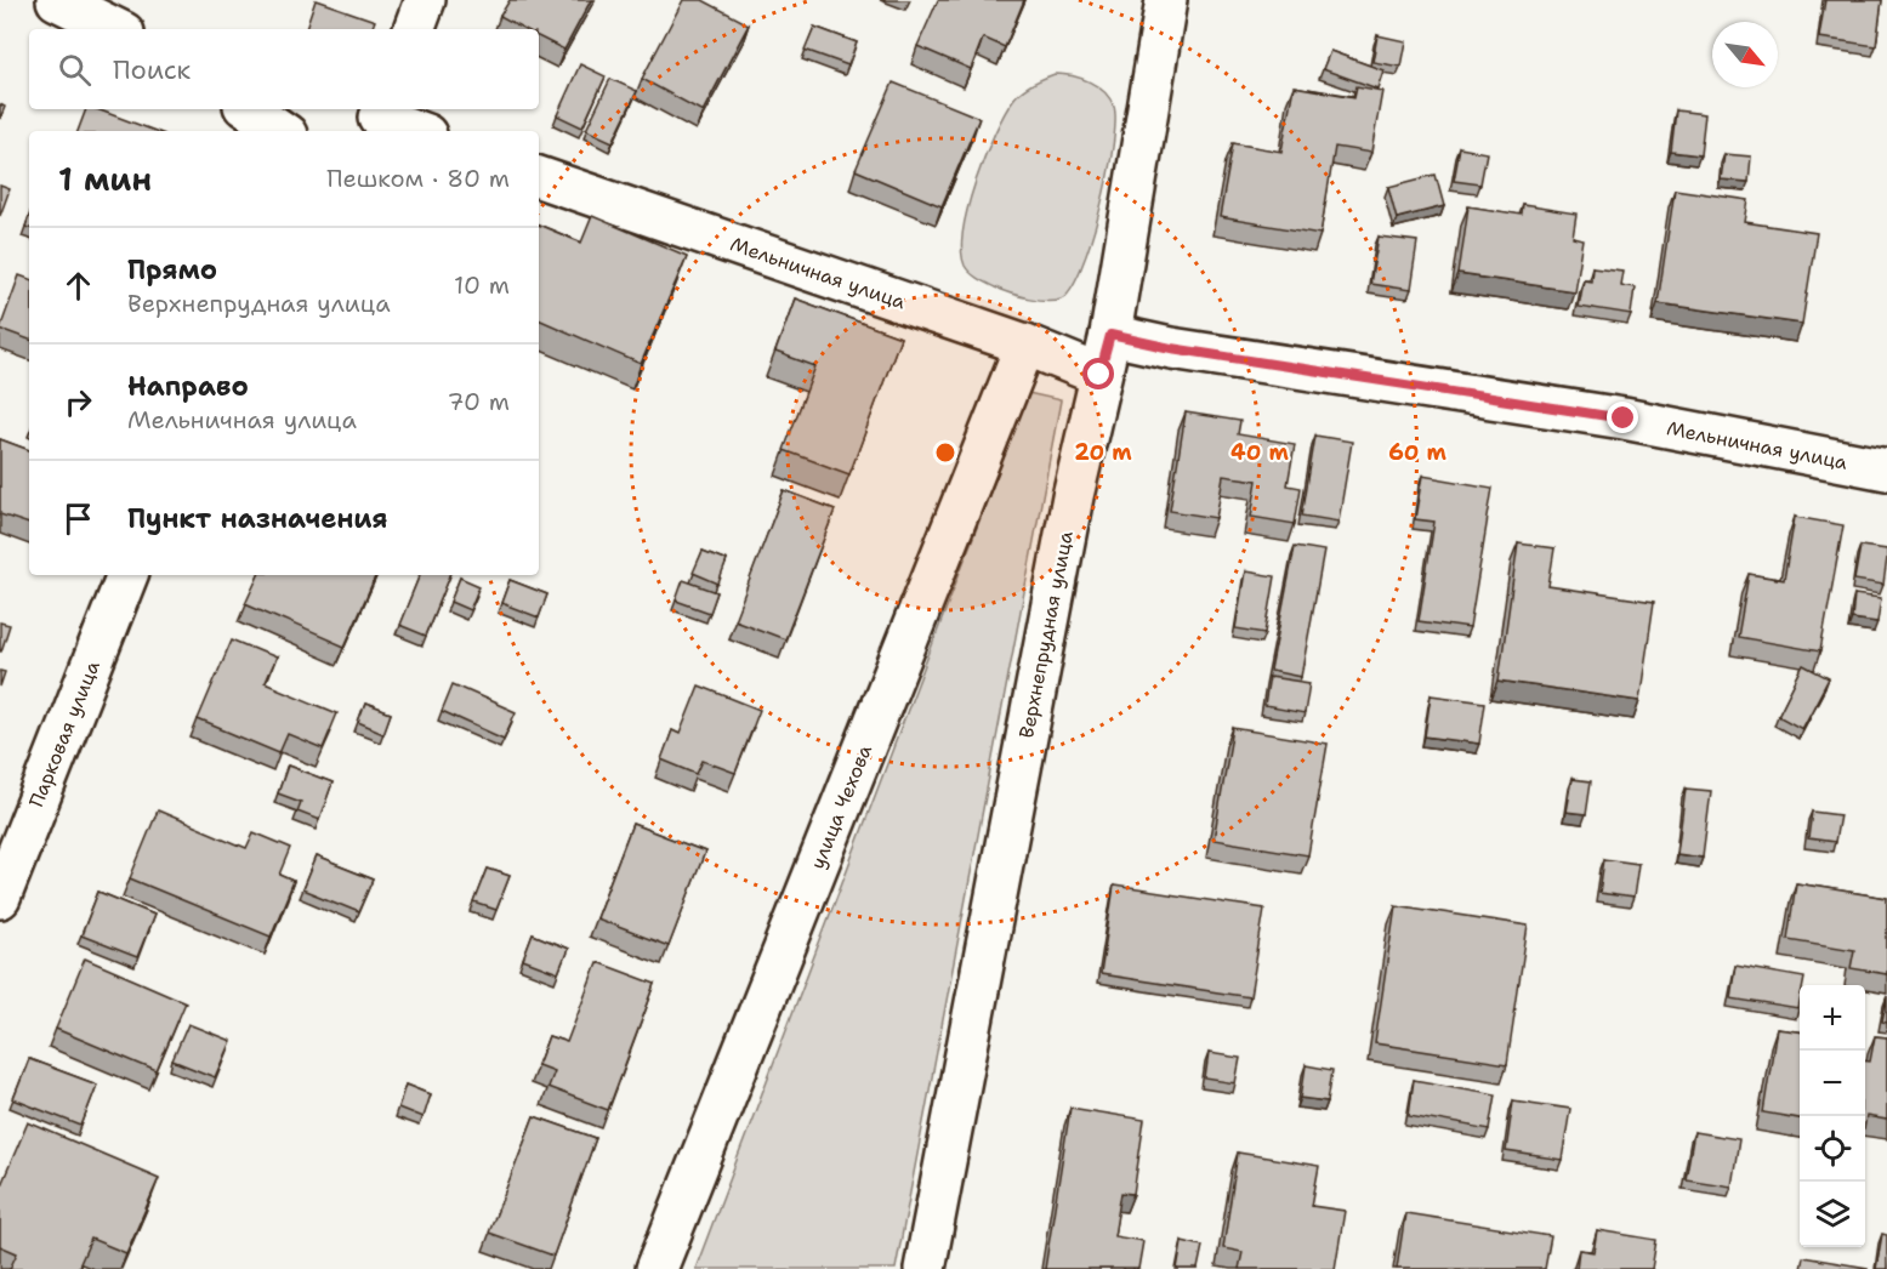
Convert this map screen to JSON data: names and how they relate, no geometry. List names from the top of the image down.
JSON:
{
  "streets": {
    "street": [
      "Мельничная улица",
      "Верхнепрудная улица",
      "Парковая улица",
      "улица Чехова"
    ]
  },
  "crossings": [
    ["Мельничная улица", "Верхнепрудная улица"],
    ["Мельничная улица", "улица Чехова"]
  ],
  "north": "bottom right",
  "page": {
    "search": "Поиск",
    "heading": ["1 мин", "Пешком · 80 m"],
    "list": [
      ["Прямо", "Верхнепрудная улица", "10 m"],
      ["Направо", "Мельничная улица", "70 m"],
      "Пункт назначения"
    ],
    "map_buttons": ["+", "−"]
  },
  "rings": ["20 m", "40 m", "60 m"]
}
